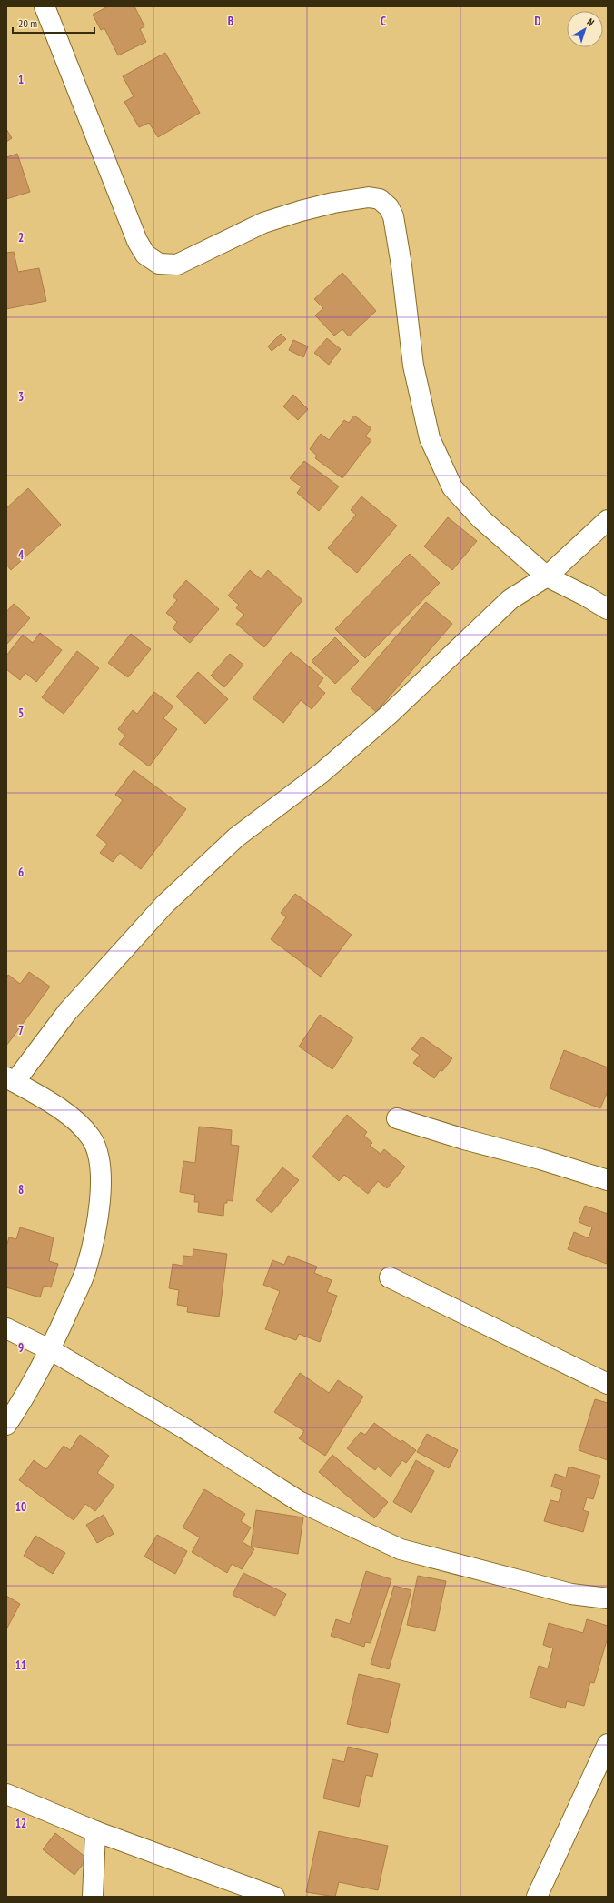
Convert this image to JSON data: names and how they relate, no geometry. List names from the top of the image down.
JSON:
{
  "scale_bar": "20 m",
  "north": "top right",
  "grid": {
    "columns": ["B", "C", "D"],
    "rows": [
      "1",
      "2",
      "3",
      "4",
      "5",
      "6",
      "7",
      "8",
      "9",
      "10",
      "11",
      "12"
    ]
  }
}
